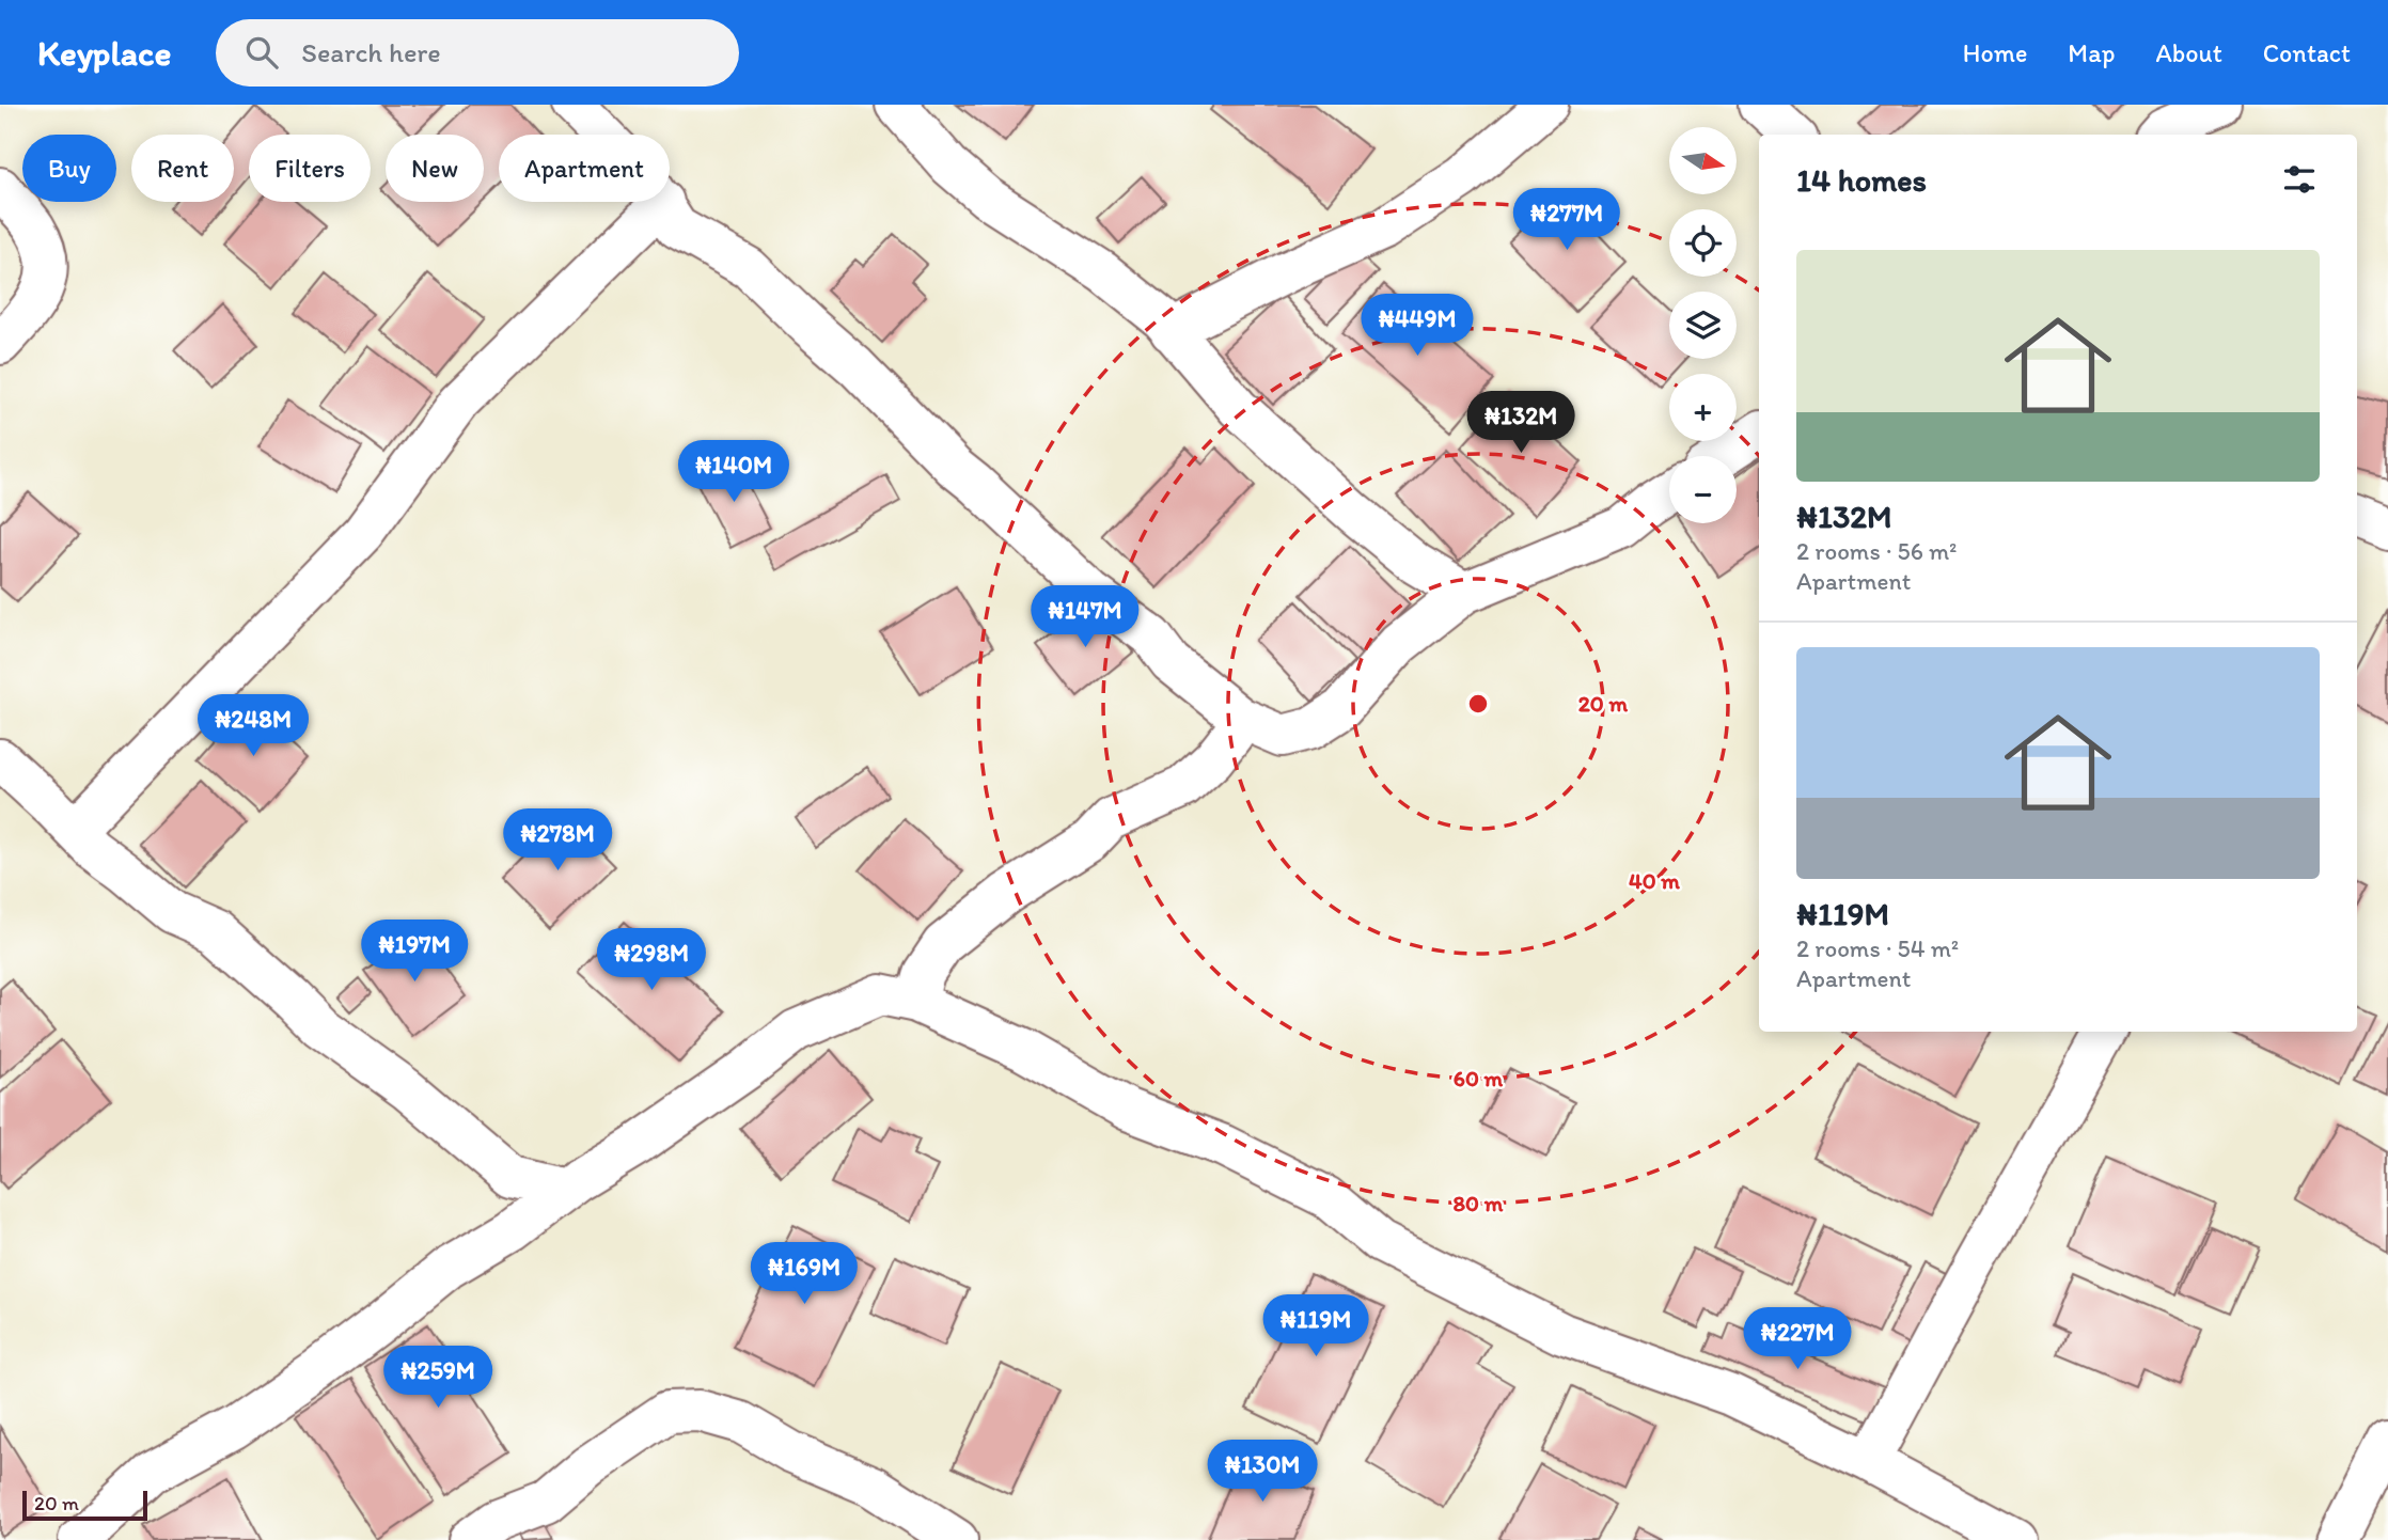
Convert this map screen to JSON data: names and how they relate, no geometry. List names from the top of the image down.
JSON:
{
  "scale_bar": "20 m",
  "north": "right",
  "page": {
    "header": "Keyplace",
    "search": "Search here",
    "nav": [
      "Home",
      "Map",
      "About",
      "Contact"
    ],
    "map_buttons": ["+", "−"],
    "chip": [
      "Buy",
      "Rent",
      "Filters",
      "New",
      "Apartment"
    ],
    "heading": "14 homes",
    "price": [
      "₦277M",
      "₦449M",
      "₦132M",
      "₦140M",
      "₦147M",
      "₦248M",
      "₦278M",
      "₦197M",
      "₦298M",
      "₦169M",
      "₦119M",
      "₦227M",
      "₦259M",
      "₦130M"
    ],
    "list": [
      {
        "name": "₦132M",
        "note": "2 rooms · 56 m² · Apartment"
      },
      {
        "name": "₦119M",
        "note": "2 rooms · 54 m² · Apartment"
      }
    ],
    "scale": "20 m"
  },
  "rings": [
    "20 m",
    "40 m",
    "60 m",
    "80 m"
  ]
}
